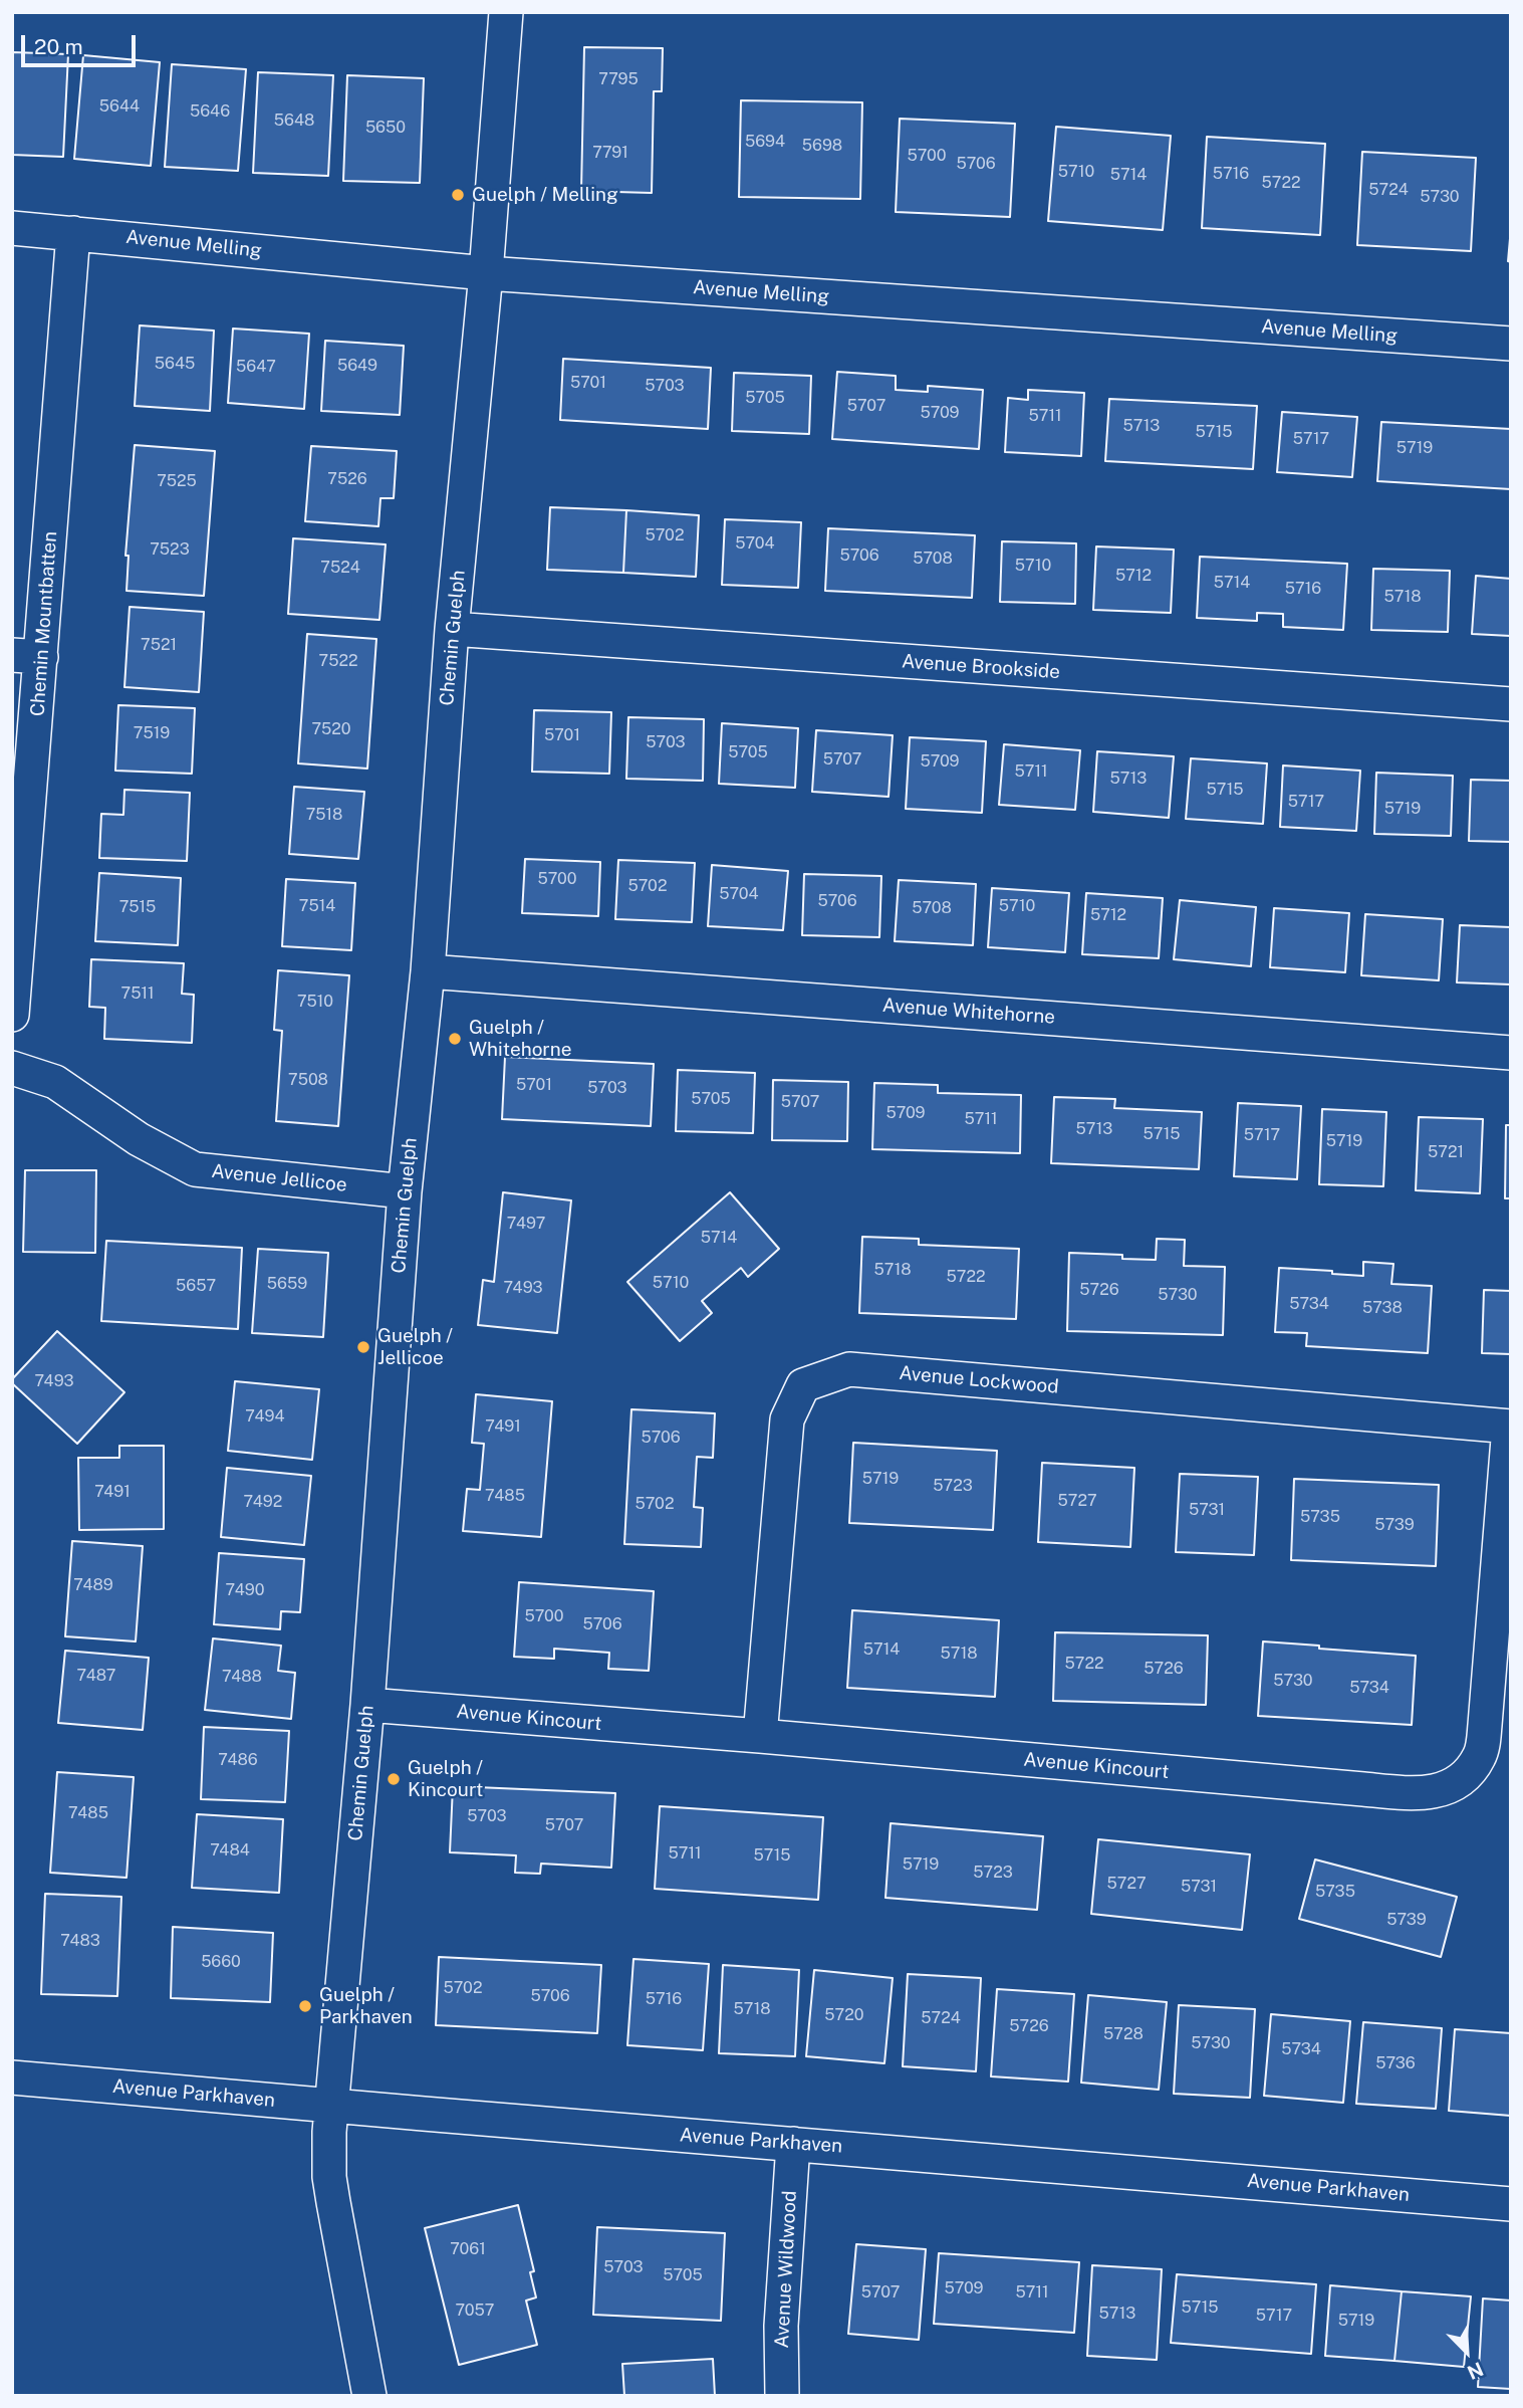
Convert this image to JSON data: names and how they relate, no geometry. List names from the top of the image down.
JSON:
{
  "streets": {
    "street": [
      "Avenue Melling",
      "Chemin Mountbatten",
      "Chemin Guelph",
      "Avenue Brookside",
      "Avenue Whitehorne",
      "Avenue Jellicoe",
      "Avenue Lockwood",
      "Avenue Kincourt",
      "Avenue Parkhaven",
      "Avenue Wildwood"
    ]
  },
  "crossings": [
    ["Avenue Melling", "Chemin Mountbatten"],
    ["Avenue Melling", "Chemin Guelph"],
    ["Chemin Guelph", "Avenue Brookside"],
    ["Chemin Guelph", "Avenue Whitehorne"],
    ["Chemin Guelph", "Avenue Jellicoe"],
    ["Chemin Guelph", "Avenue Kincourt"],
    ["Chemin Guelph", "Avenue Parkhaven"],
    ["Avenue Lockwood", "Avenue Kincourt"],
    ["Avenue Parkhaven", "Avenue Wildwood"]
  ],
  "places": [
    "Guelph / Melling",
    "Guelph / Whitehorne",
    "Guelph / Jellicoe",
    "Guelph / Kincourt",
    "Guelph / Parkhaven"
  ],
  "house_numbers": [
    "7795",
    "5644",
    "5646",
    "5648",
    "5650",
    "5694",
    "5698",
    "7791",
    "5700",
    "5706",
    "5710",
    "5716",
    "5714",
    "5722",
    "5724",
    "5730",
    "5645",
    "5649",
    "5647",
    "5701",
    "5703",
    "5705",
    "5707",
    "5709",
    "5711",
    "5713",
    "5715",
    "5717",
    "5719",
    "7526",
    "7525",
    "5702",
    "5704",
    "7523",
    "5706",
    "5708",
    "5710",
    "7524",
    "5712",
    "5714",
    "5716",
    "5718",
    "7521",
    "7522",
    "7520",
    "7519",
    "5701",
    "5703",
    "5705",
    "5707",
    "5709",
    "5711",
    "5713",
    "5715",
    "5717",
    "5719",
    "7518",
    "5700",
    "5702",
    "5704",
    "5706",
    "7514",
    "5710",
    "7515",
    "5708",
    "5712",
    "7511",
    "7510",
    "7508",
    "5701",
    "5703",
    "5705",
    "5707",
    "5709",
    "5711",
    "5713",
    "5715",
    "5717",
    "5719",
    "5721",
    "7497",
    "5714",
    "5718",
    "5722",
    "5710",
    "5659",
    "5657",
    "7493",
    "5726",
    "5730",
    "5734",
    "5738",
    "7493",
    "7494",
    "7491",
    "5706",
    "5719",
    "5723",
    "7491",
    "7485",
    "5727",
    "7492",
    "5702",
    "5731",
    "5735",
    "5739",
    "7489",
    "7490",
    "5700",
    "5706",
    "5714",
    "5718",
    "5722",
    "5726",
    "7487",
    "7488",
    "5730",
    "5734",
    "7486",
    "7485",
    "5703",
    "5707",
    "7484",
    "5711",
    "5715",
    "5719",
    "5723",
    "5727",
    "5731",
    "5735",
    "5739",
    "7483",
    "5660",
    "5702",
    "5706",
    "5716",
    "5718",
    "5720",
    "5724",
    "5726",
    "5728",
    "5730",
    "5734",
    "5736",
    "7061",
    "5703",
    "5705",
    "5709",
    "5707",
    "5711",
    "5715",
    "7057",
    "5713",
    "5717",
    "5719"
  ],
  "scale_bar": "20 m",
  "north": "bottom right"
}
